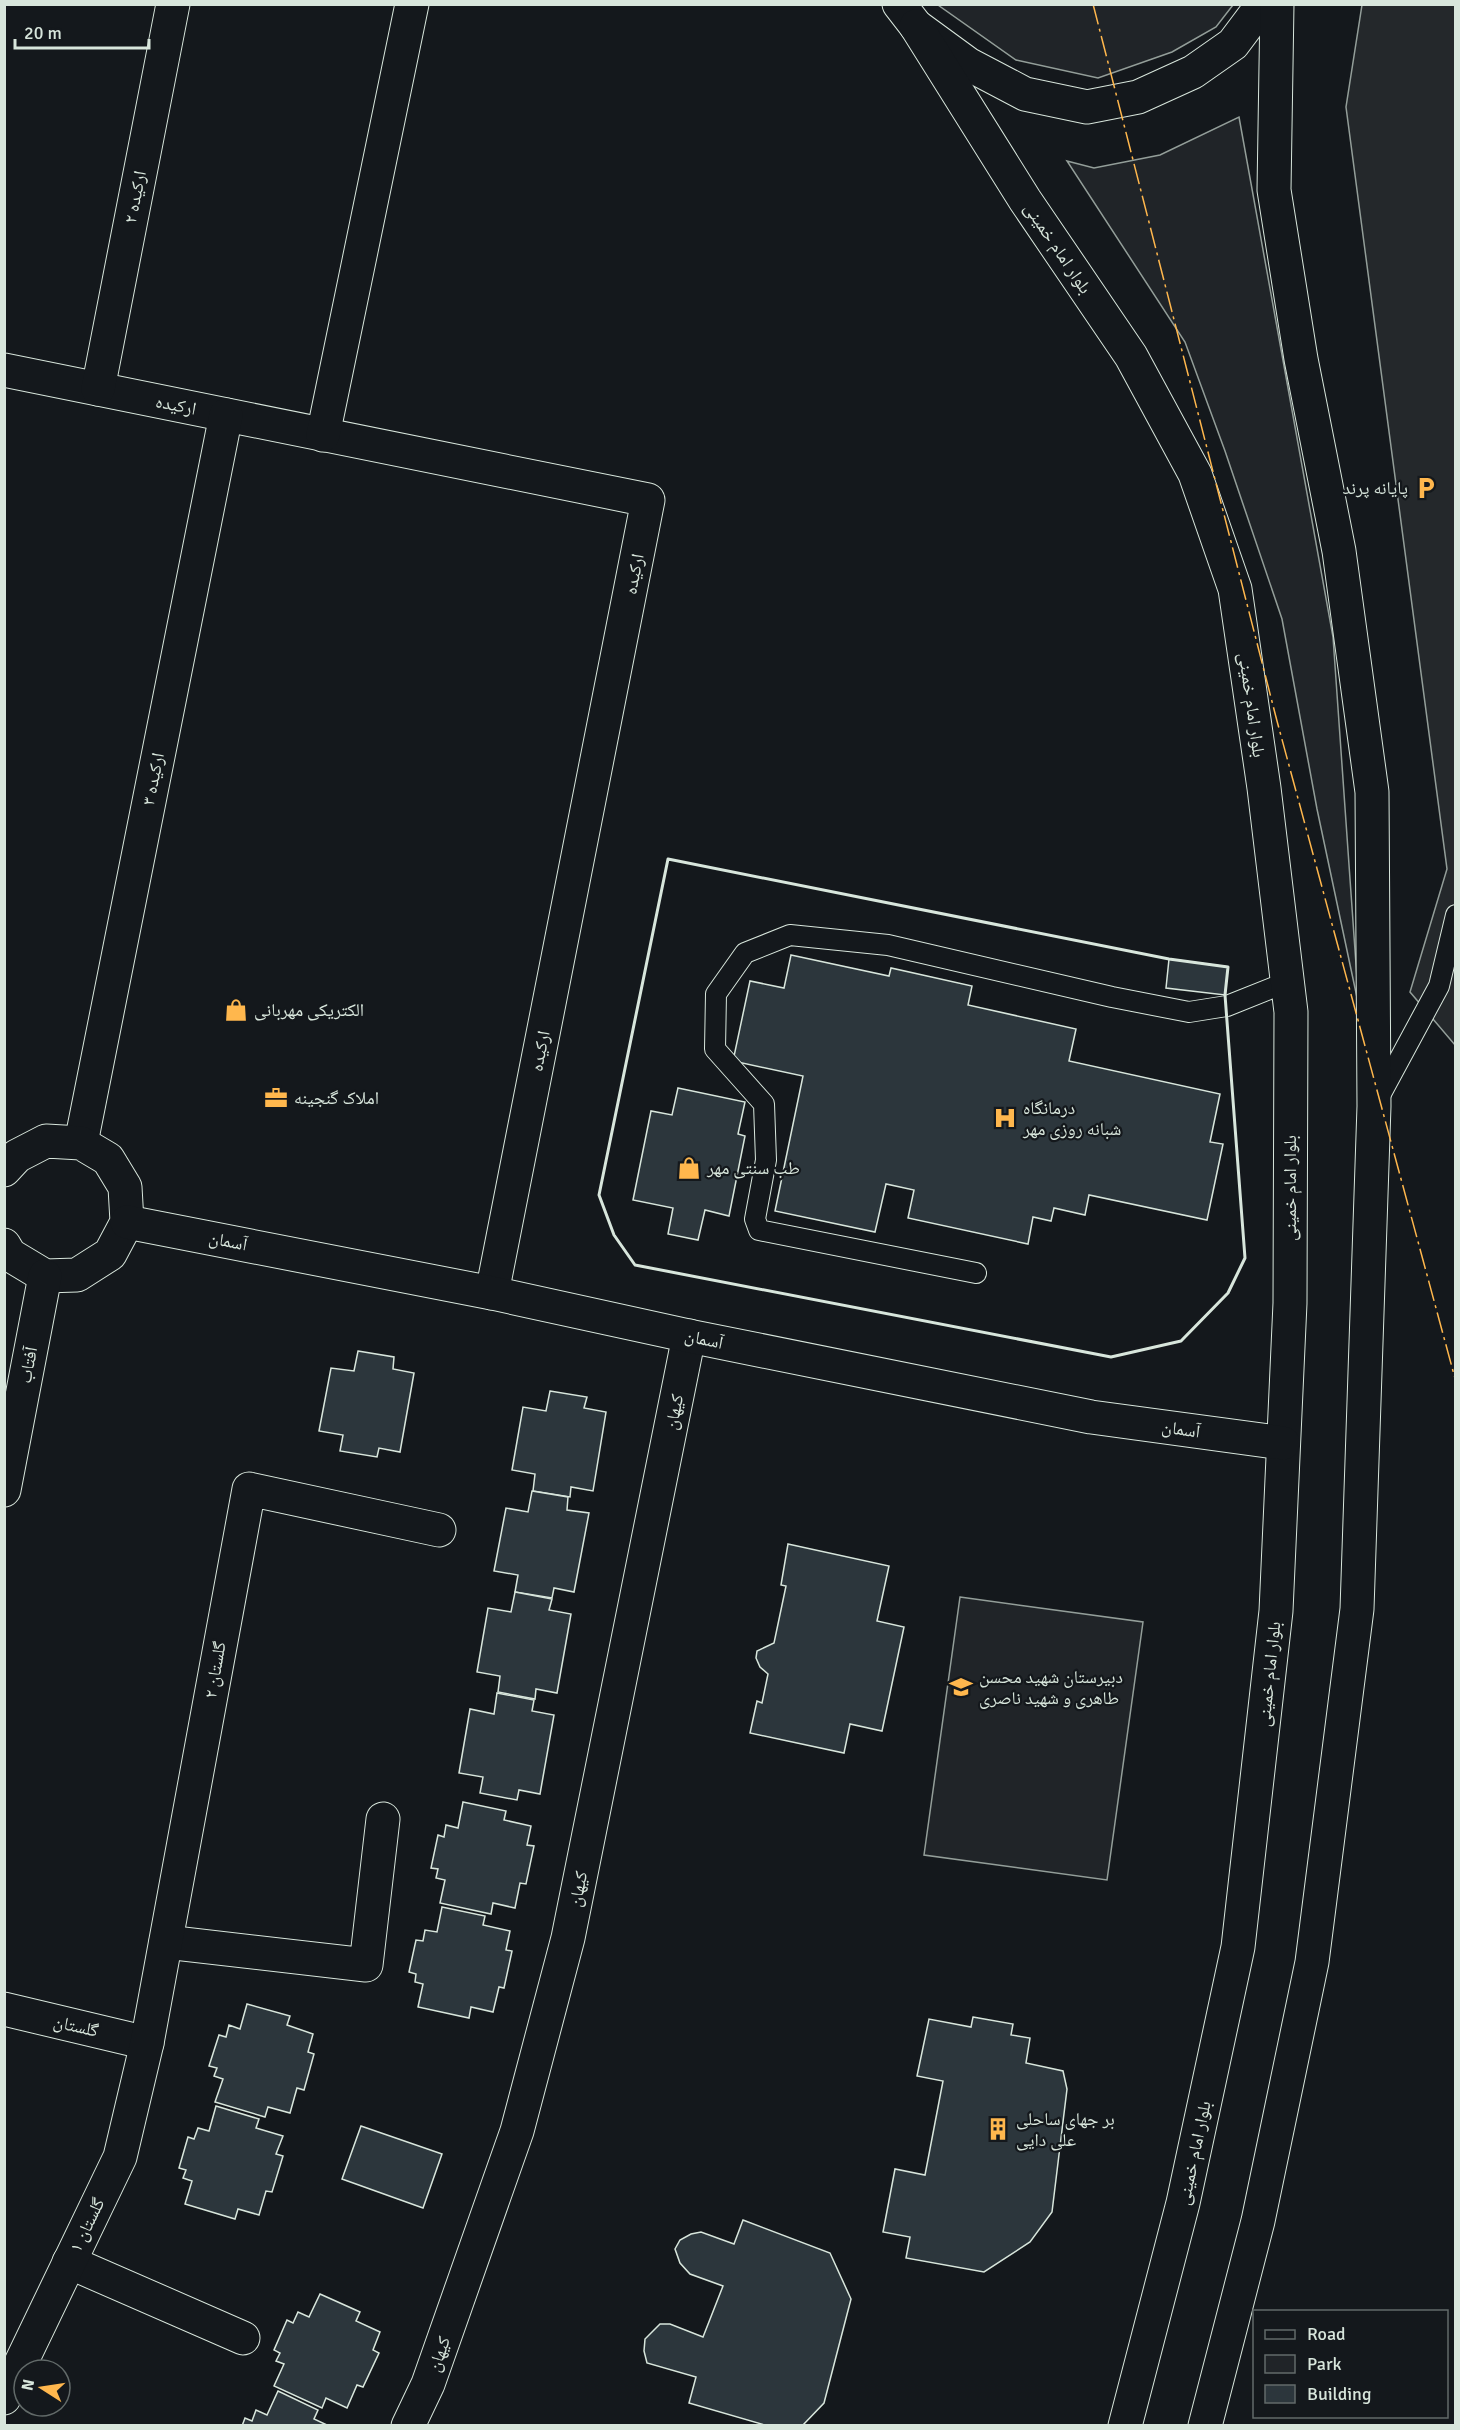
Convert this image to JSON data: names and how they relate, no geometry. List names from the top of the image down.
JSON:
{
  "streets": {
    "street": [
      "ارکیده ۲",
      "بلوار امام خمینی",
      "ارکیده",
      "ارکیده ۳",
      "آسمان",
      "آفتاب",
      "کیهان",
      "گلستان ۲",
      "گلستان",
      "گلستان ۱"
    ]
  },
  "crossings": [
    ["ارکیده ۲", "ارکیده"],
    ["بلوار امام خمینی", "آسمان"],
    ["ارکیده", "ارکیده ۳"],
    ["ارکیده", "آسمان"],
    ["آسمان", "کیهان"],
    ["گلستان ۲", "گلستان"],
    ["گلستان ۲", "گلستان ۱"],
    ["گلستان", "گلستان ۱"]
  ],
  "places": {
    "parking": ["پایانه پرند"],
    "shop": ["الکتریکی مهربانی", "طب سنتی مهر"],
    "office": ["املاک گنجینه"],
    "hospital": ["درمانگاه شبانه روزی مهر"],
    "school or university": ["دبیرستان شهید محسن طاهری و شهید ناصری"],
    "building": ["بر جهای ساحلی علی دایی"]
  },
  "legend": ["Road", "Park", "Building"],
  "scale_bar": "20 m",
  "north": "left"
}
